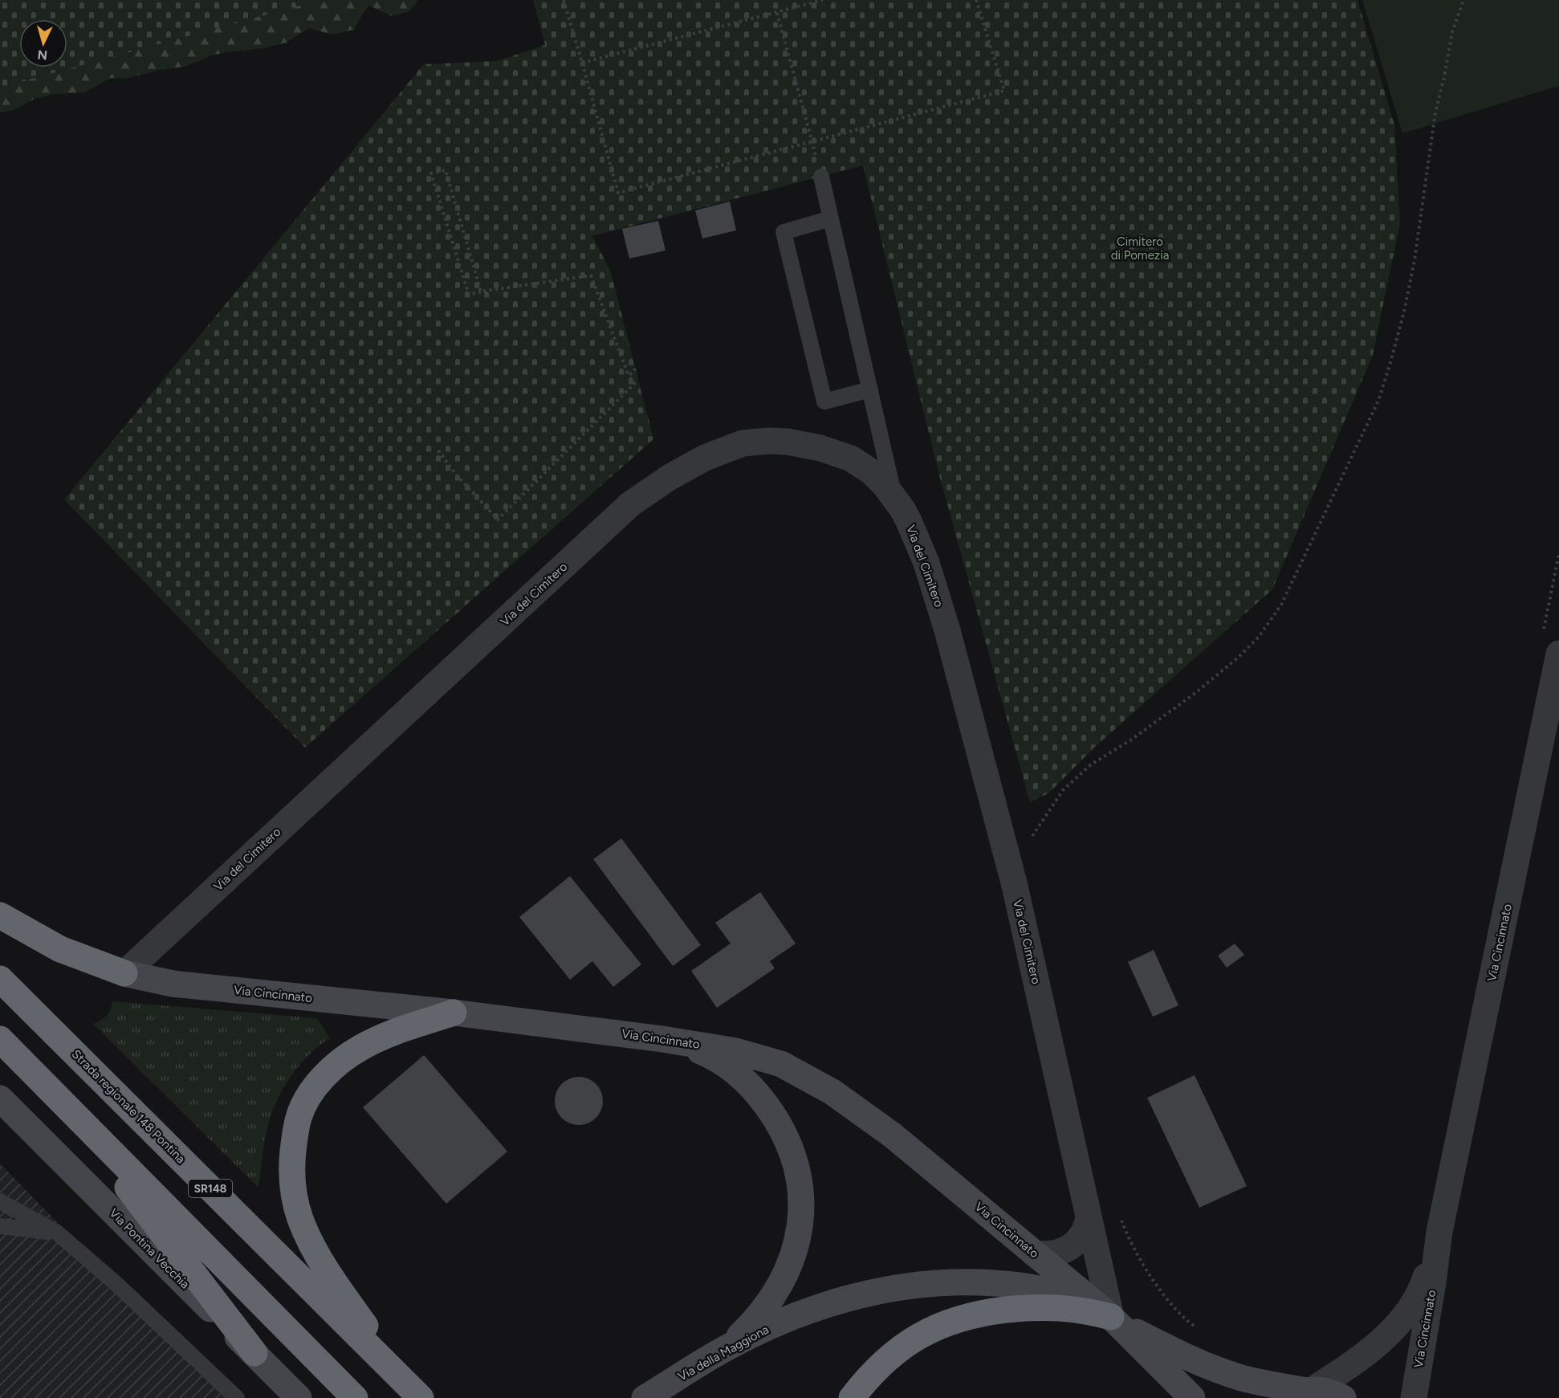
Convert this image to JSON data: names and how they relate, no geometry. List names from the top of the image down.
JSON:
{
  "streets": {
    "highway": ["Strada regionale 148 Pontina", "SR148"],
    "street": [
      "Via del Cimitero",
      "Via Cincinnato",
      "Via Pontina Vecchia",
      "Via della Maggiona"
    ]
  },
  "crossings": [
    ["Via del Cimitero", "Via Cincinnato"],
    ["Via del Cimitero", "Via della Maggiona"],
    ["Via Cincinnato", "Via della Maggiona"]
  ],
  "parks": ["Cimitero di Pomezia"],
  "north": "bottom"
}
